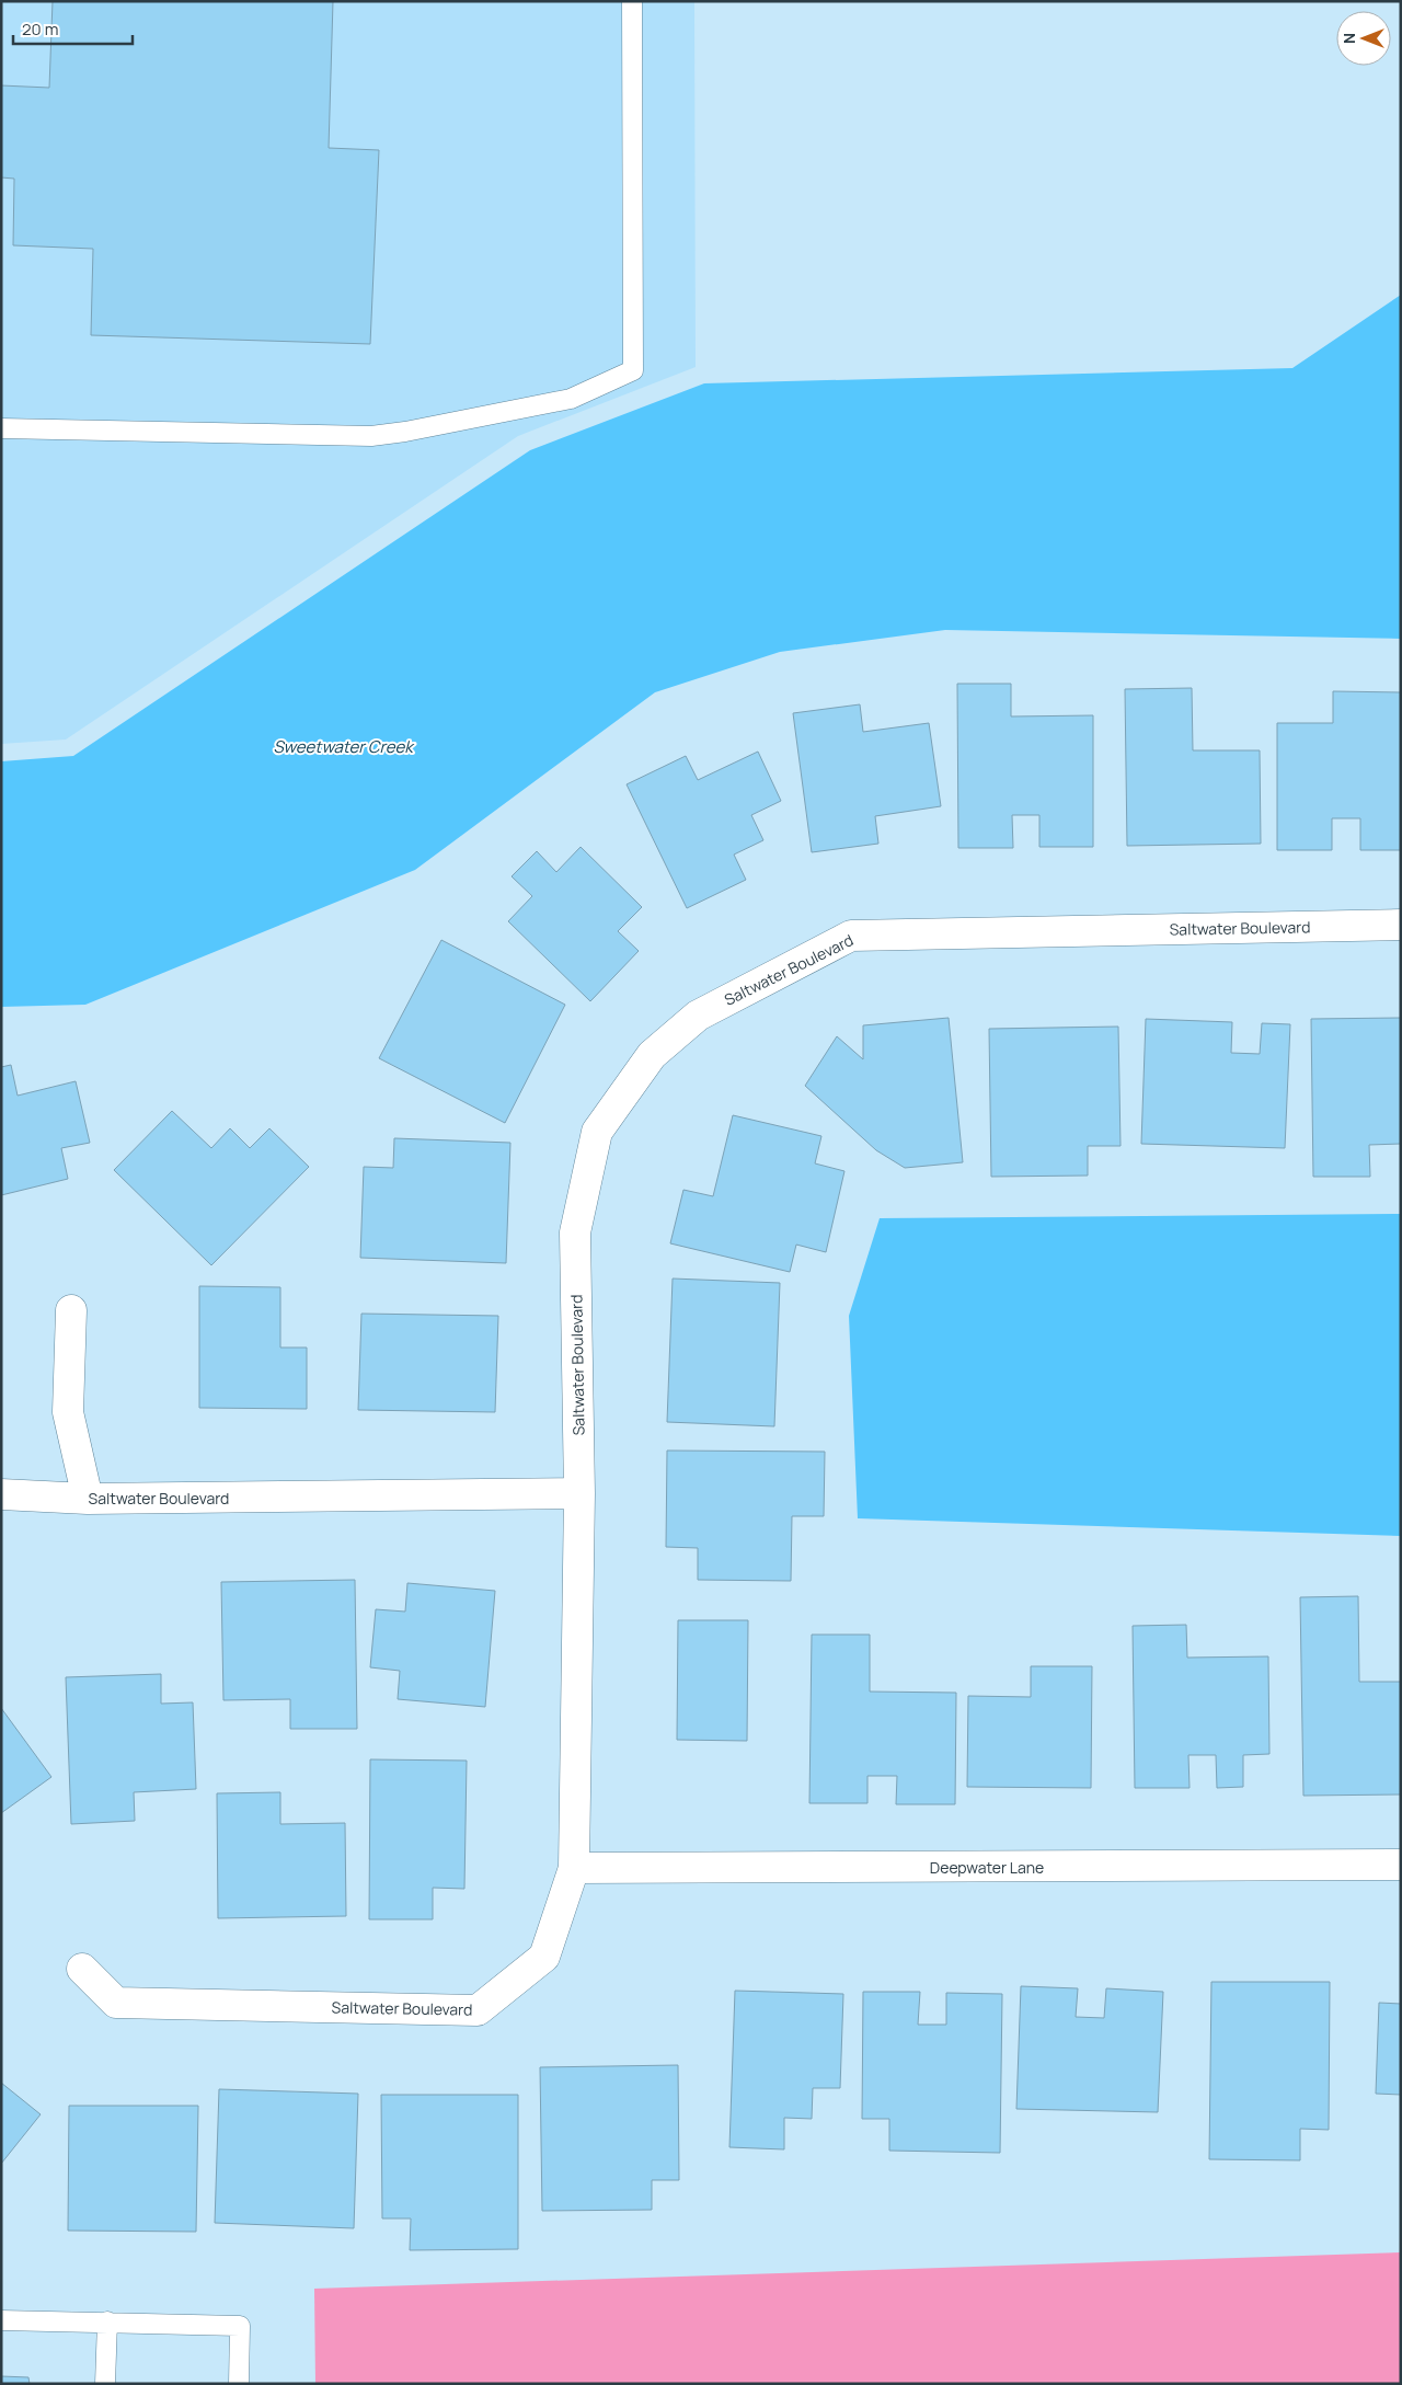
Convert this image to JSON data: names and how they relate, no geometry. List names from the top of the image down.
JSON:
{
  "streets": {
    "street": ["Saltwater Boulevard", "Deepwater Lane"]
  },
  "crossings": [
    ["Saltwater Boulevard", "Deepwater Lane"]
  ],
  "water": ["Sweetwater Creek"],
  "scale_bar": "20 m",
  "north": "left"
}
